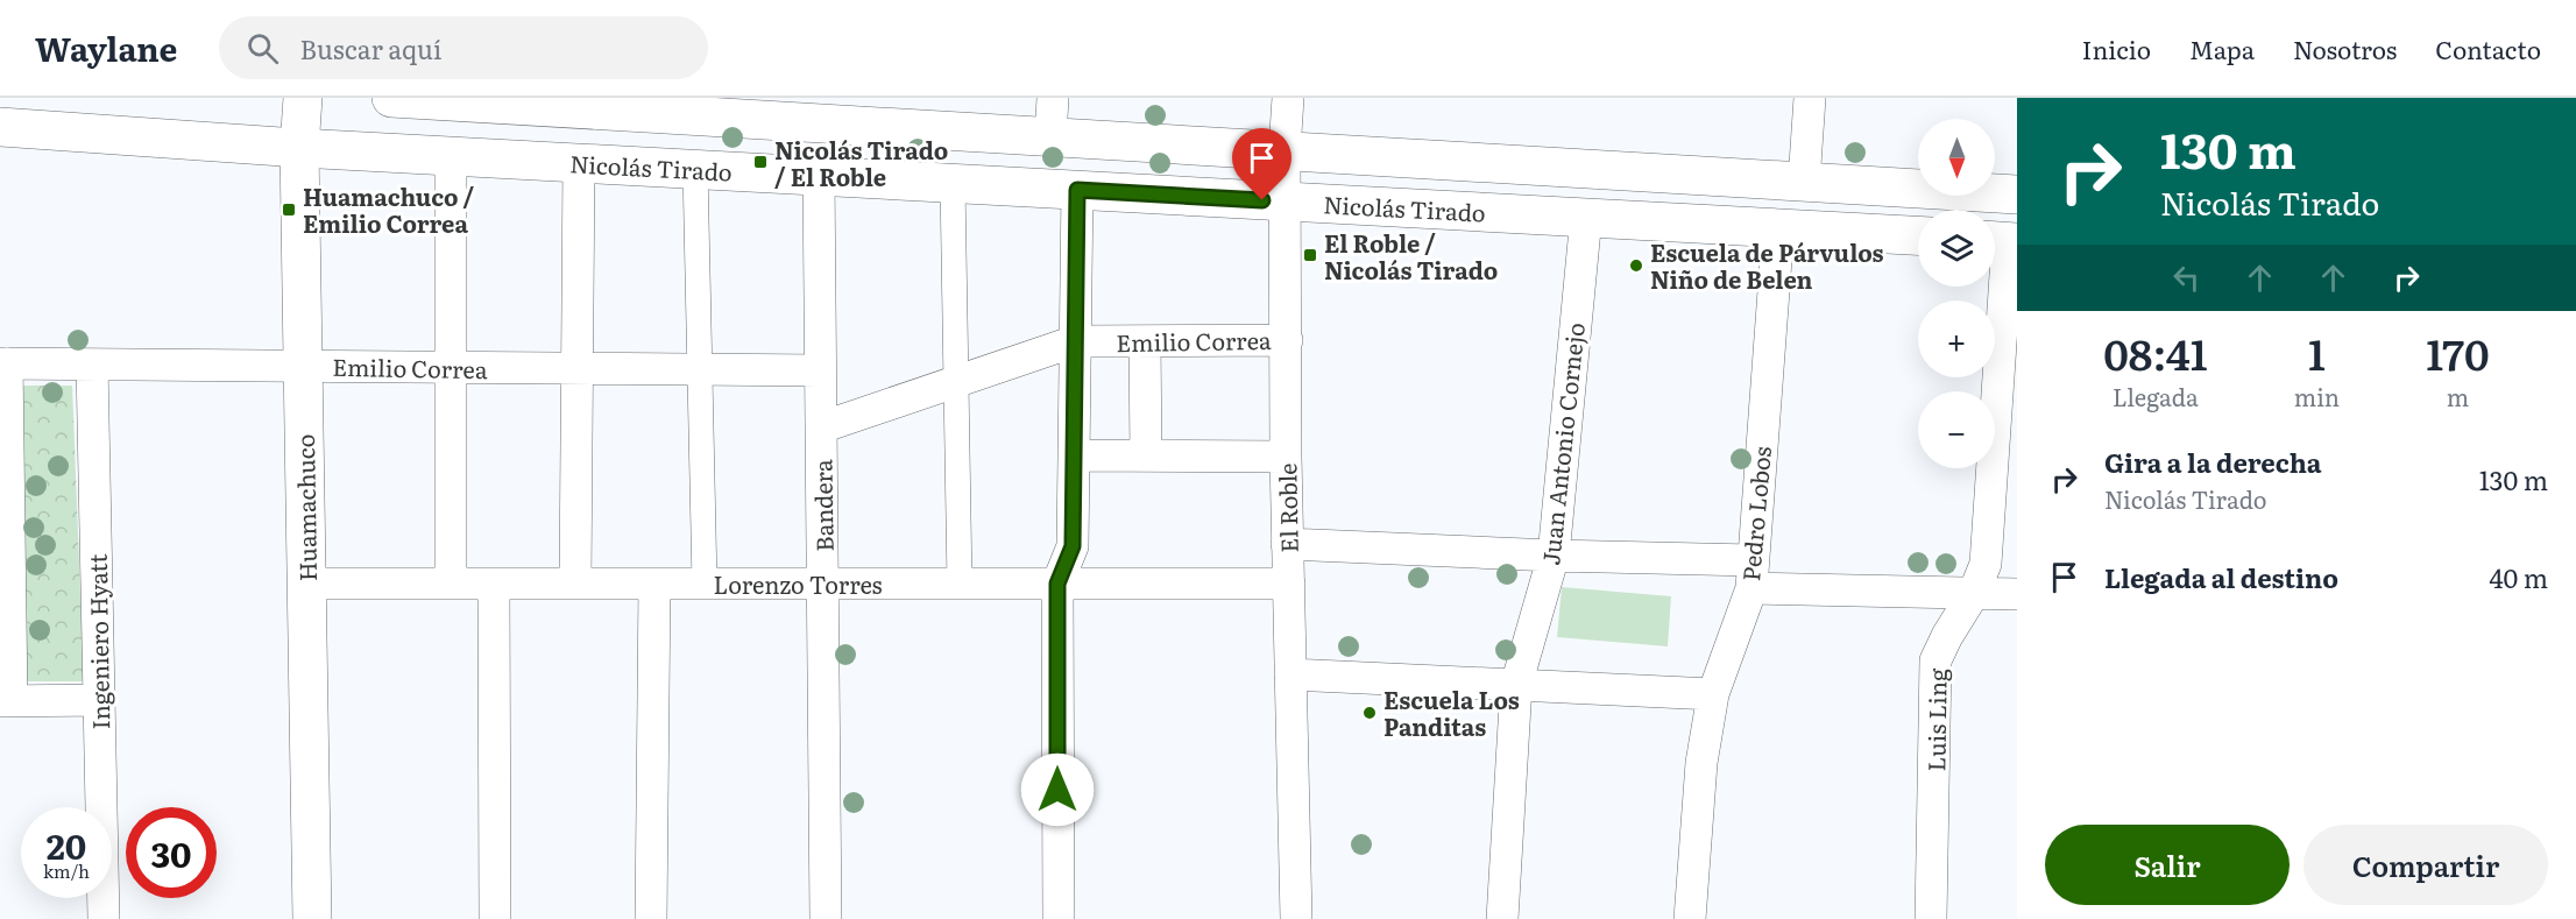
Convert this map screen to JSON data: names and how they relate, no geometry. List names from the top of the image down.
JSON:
{
  "streets": {
    "main road": ["Nicolás Tirado", "Huamachuco"],
    "street": [
      "Emilio Correa",
      "Juan Antonio Cornejo",
      "Bandera",
      "El Roble",
      "Pedro Lobos",
      "Lorenzo Torres",
      "Ingeniero Hyatt",
      "Luis Ling"
    ]
  },
  "crossings": [
    ["Nicolás Tirado", "Juan Antonio Cornejo"],
    ["Nicolás Tirado", "Bandera"],
    ["Nicolás Tirado", "Huamachuco"],
    ["Nicolás Tirado", "El Roble"],
    ["Nicolás Tirado", "Pedro Lobos"],
    ["Emilio Correa", "Bandera"],
    ["Emilio Correa", "Huamachuco"],
    ["Emilio Correa", "El Roble"],
    ["Emilio Correa", "Ingeniero Hyatt"],
    ["Bandera", "Lorenzo Torres"],
    ["Huamachuco", "Lorenzo Torres"],
    ["El Roble", "Lorenzo Torres"]
  ],
  "places": {
    "transit": ["Nicolás Tirado / El Roble", "Huamachuco / Emilio Correa", "El Roble / Nicolás Tirado"],
    "other": ["Escuela de Párvulos Niño de Belen", "Escuela Los Panditas"]
  },
  "north": "bottom",
  "page": {
    "header": "Waylane",
    "search": "Buscar aquí",
    "nav": [
      "Inicio",
      "Mapa",
      "Nosotros",
      "Contacto"
    ],
    "turn": ["130 m", "Nicolás Tirado"],
    "map_buttons": ["+", "−"],
    "eta": [
      "08:41",
      "Llegada",
      "1",
      "min",
      "170",
      "m"
    ],
    "list": [
      {
        "name": "Gira a la derecha",
        "note": "Nicolás Tirado",
        "value": "130 m"
      },
      {
        "name": "Llegada al destino",
        "value": "40 m"
      }
    ],
    "speed": "20 km/h",
    "limit": "30",
    "buttons": ["Salir", "Compartir"]
  }
}
